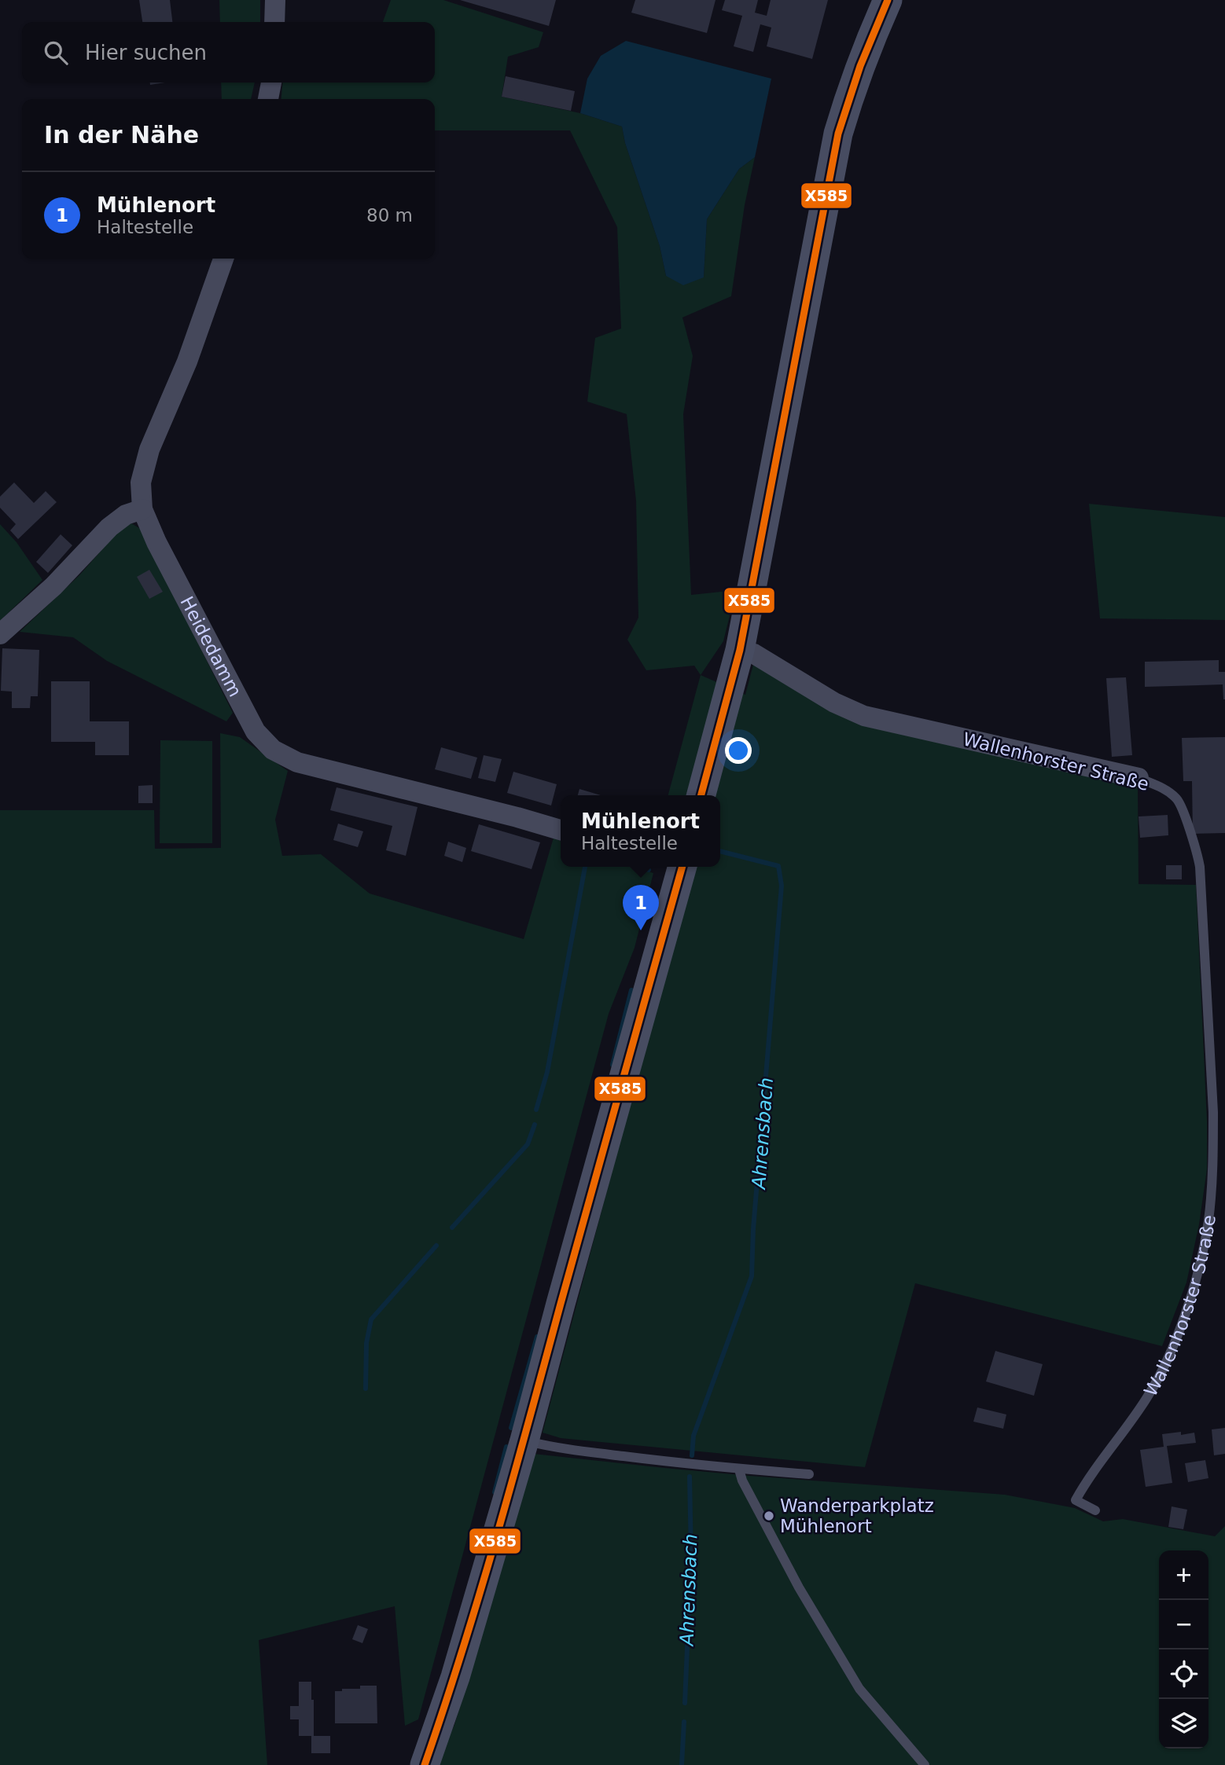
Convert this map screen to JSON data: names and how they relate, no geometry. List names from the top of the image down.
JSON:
{
  "streets": {
    "street": ["Heidedamm", "Wallenhorster Straße"]
  },
  "water": ["Ahrensbach"],
  "places": ["Wanderparkplatz Mühlenort"],
  "lines": ["transit line X585"],
  "page": {
    "search": "Hier suchen",
    "heading": "In der Nähe",
    "list": [
      {
        "mark": "1",
        "name": "Mühlenort",
        "note": "Haltestelle",
        "value": "80 m"
      }
    ],
    "popup": ["Mühlenort", "Haltestelle"],
    "pins": "1",
    "map_buttons": ["+", "−"]
  }
}
